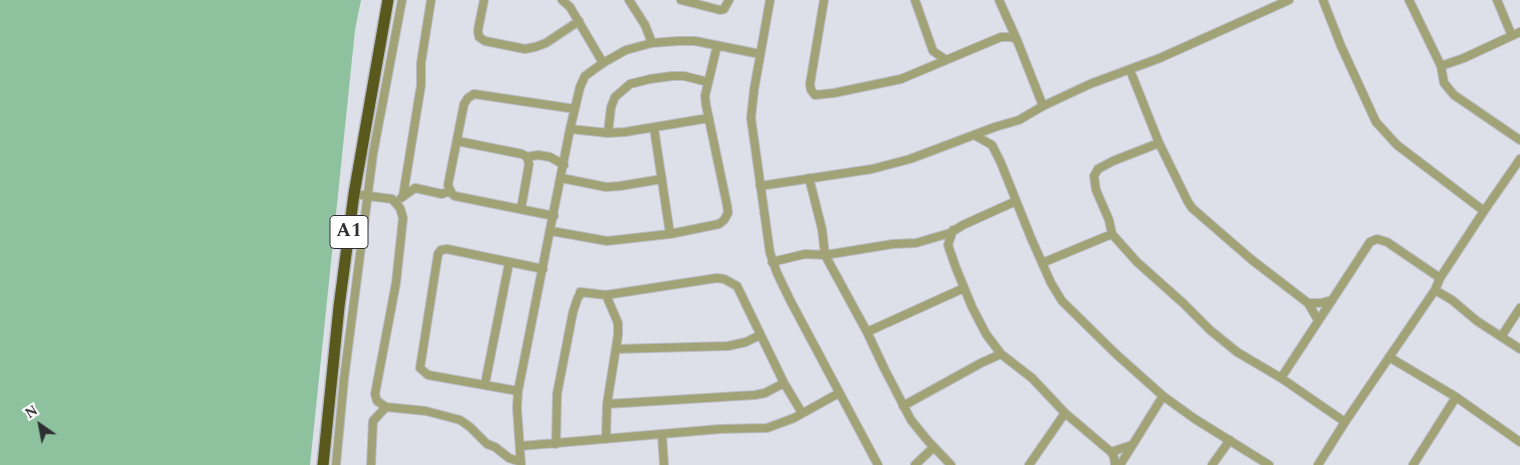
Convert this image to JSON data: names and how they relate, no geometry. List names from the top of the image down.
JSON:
{
  "streets": {
    "highway": ["A1"]
  },
  "north": "top left"
}
